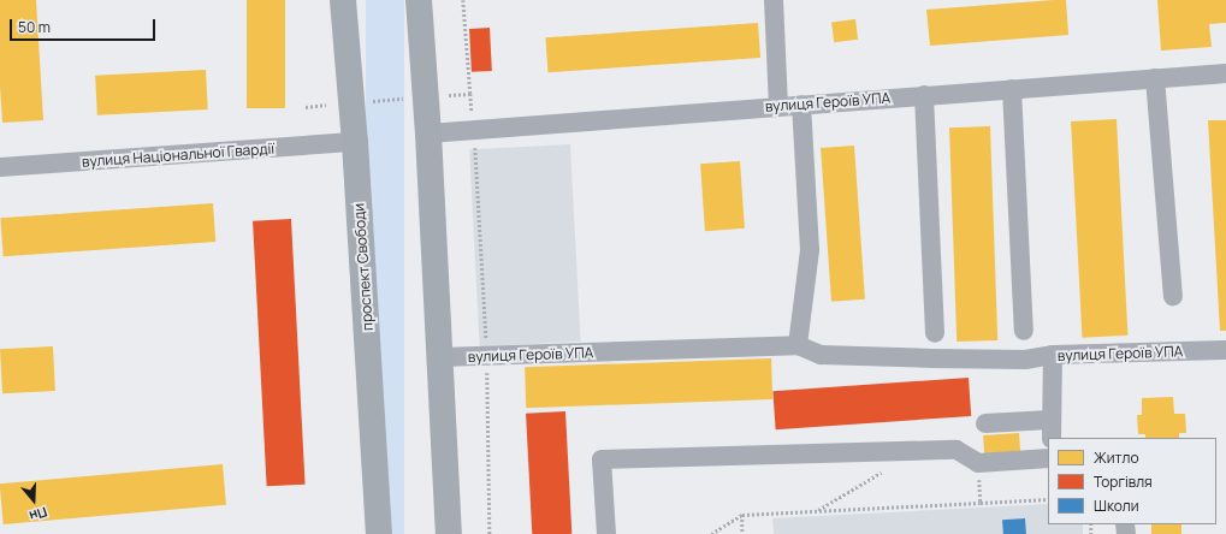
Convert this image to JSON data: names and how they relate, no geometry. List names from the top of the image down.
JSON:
{
  "streets": {
    "highway": ["проспект Свободи"],
    "street": ["вулиця Героїв УПА", "вулиця Національної Гвардії"]
  },
  "crossings": [
    ["вулиця Національної Гвардії", "проспект Свободи"]
  ],
  "legend": ["Житло", "Торгівля", "Школи"],
  "scale_bar": "50 m",
  "north": "bottom"
}
